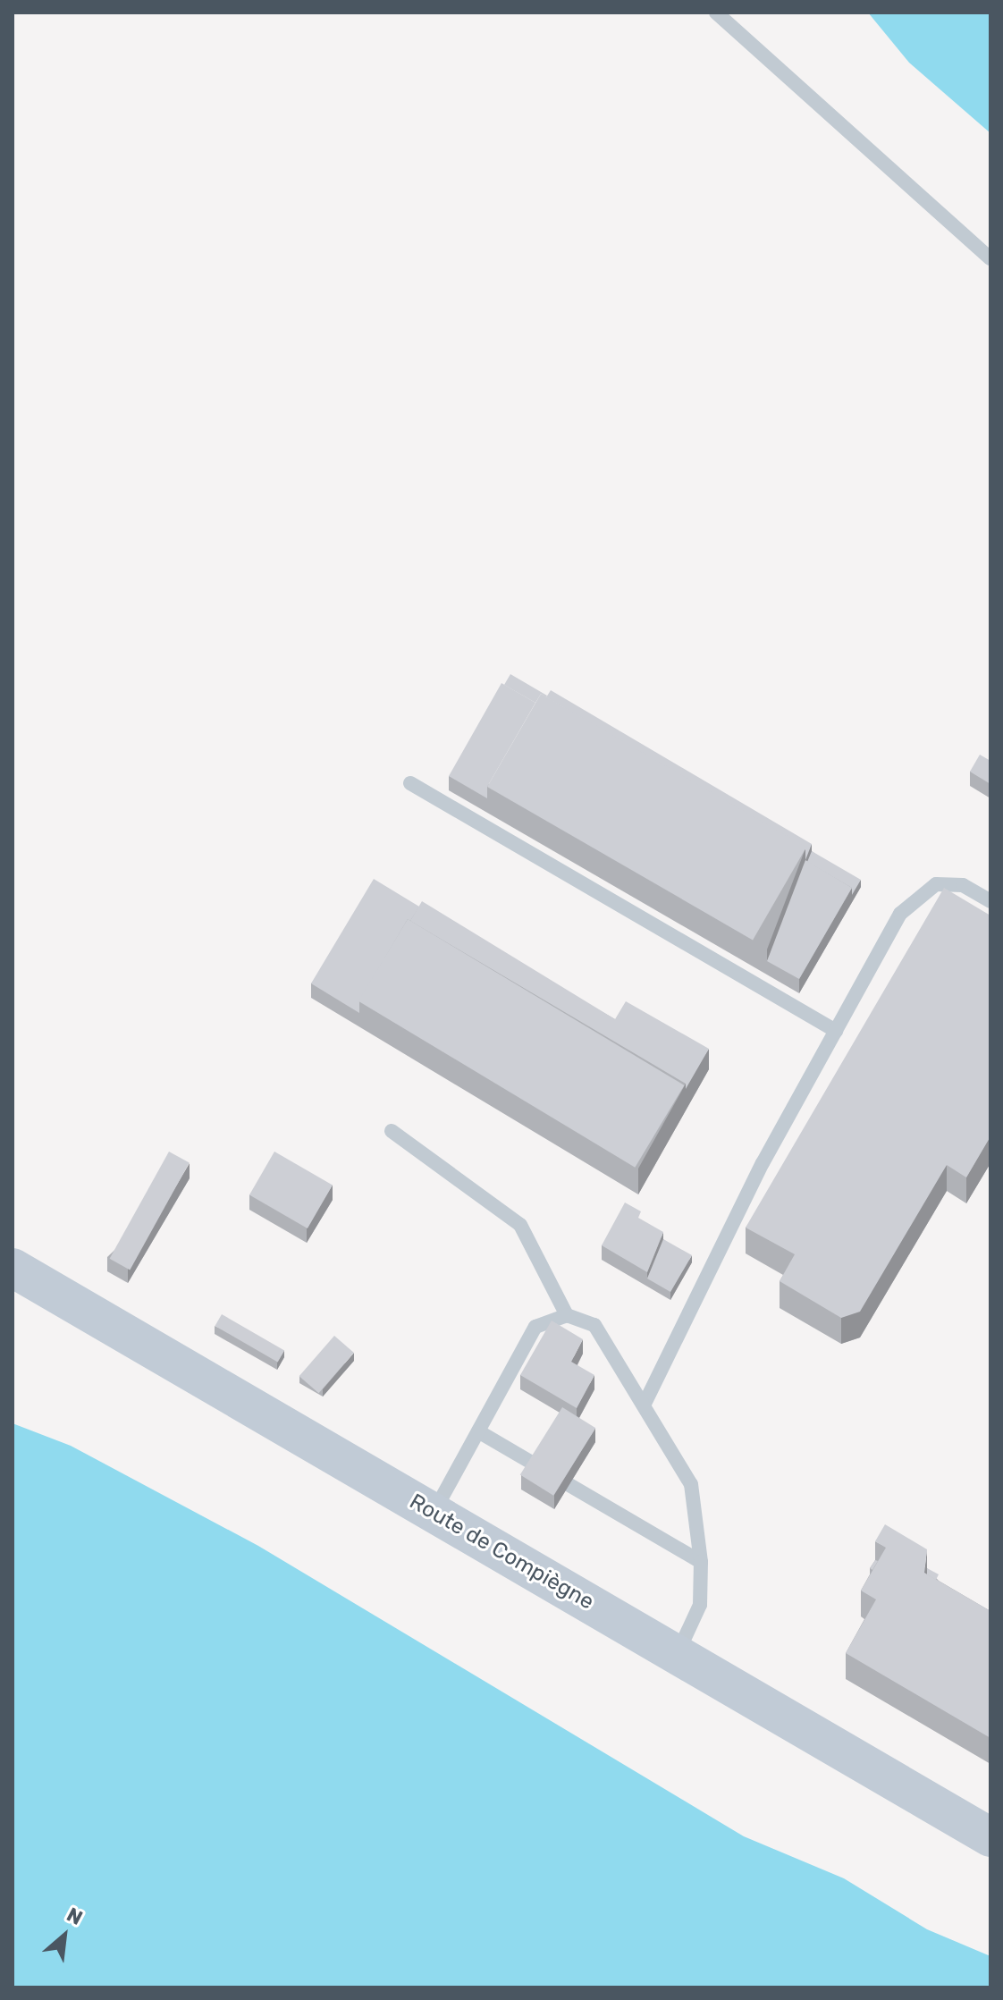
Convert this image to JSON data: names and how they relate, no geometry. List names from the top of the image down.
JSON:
{
  "streets": {
    "main road": ["Route de Compiègne"]
  },
  "north": "top right"
}
